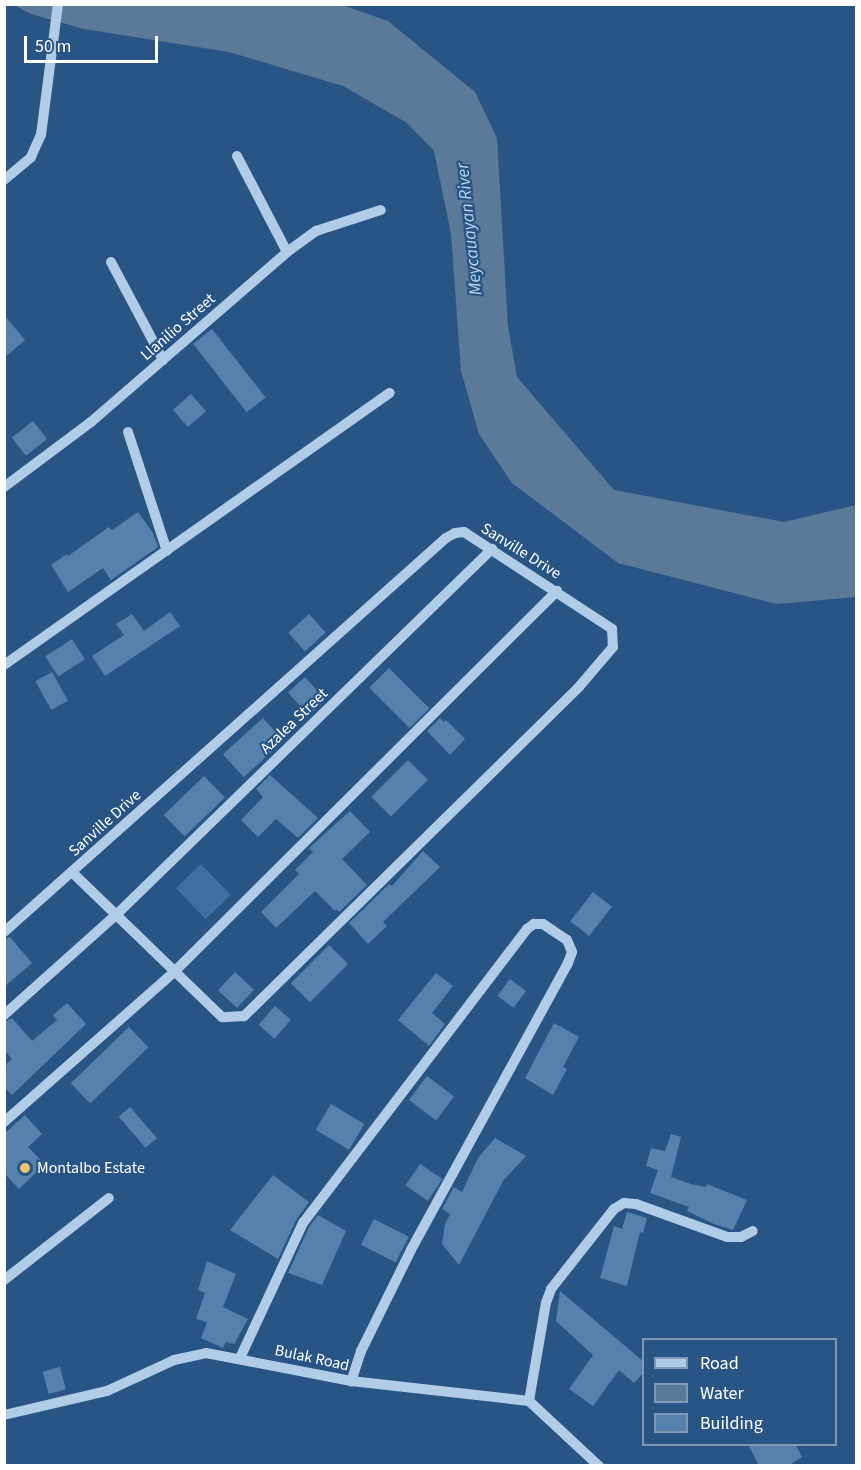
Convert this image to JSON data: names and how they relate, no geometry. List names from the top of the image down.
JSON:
{
  "streets": {
    "street": [
      "Llanilio Street",
      "Sanville Drive",
      "Azalea Street",
      "Bulak Road"
    ]
  },
  "crossings": [
    ["Sanville Drive", "Azalea Street"]
  ],
  "water": ["Meycauayan River"],
  "places": ["Montalbo Estate"],
  "legend": ["Road", "Water", "Building"],
  "scale_bar": "50 m"
}
